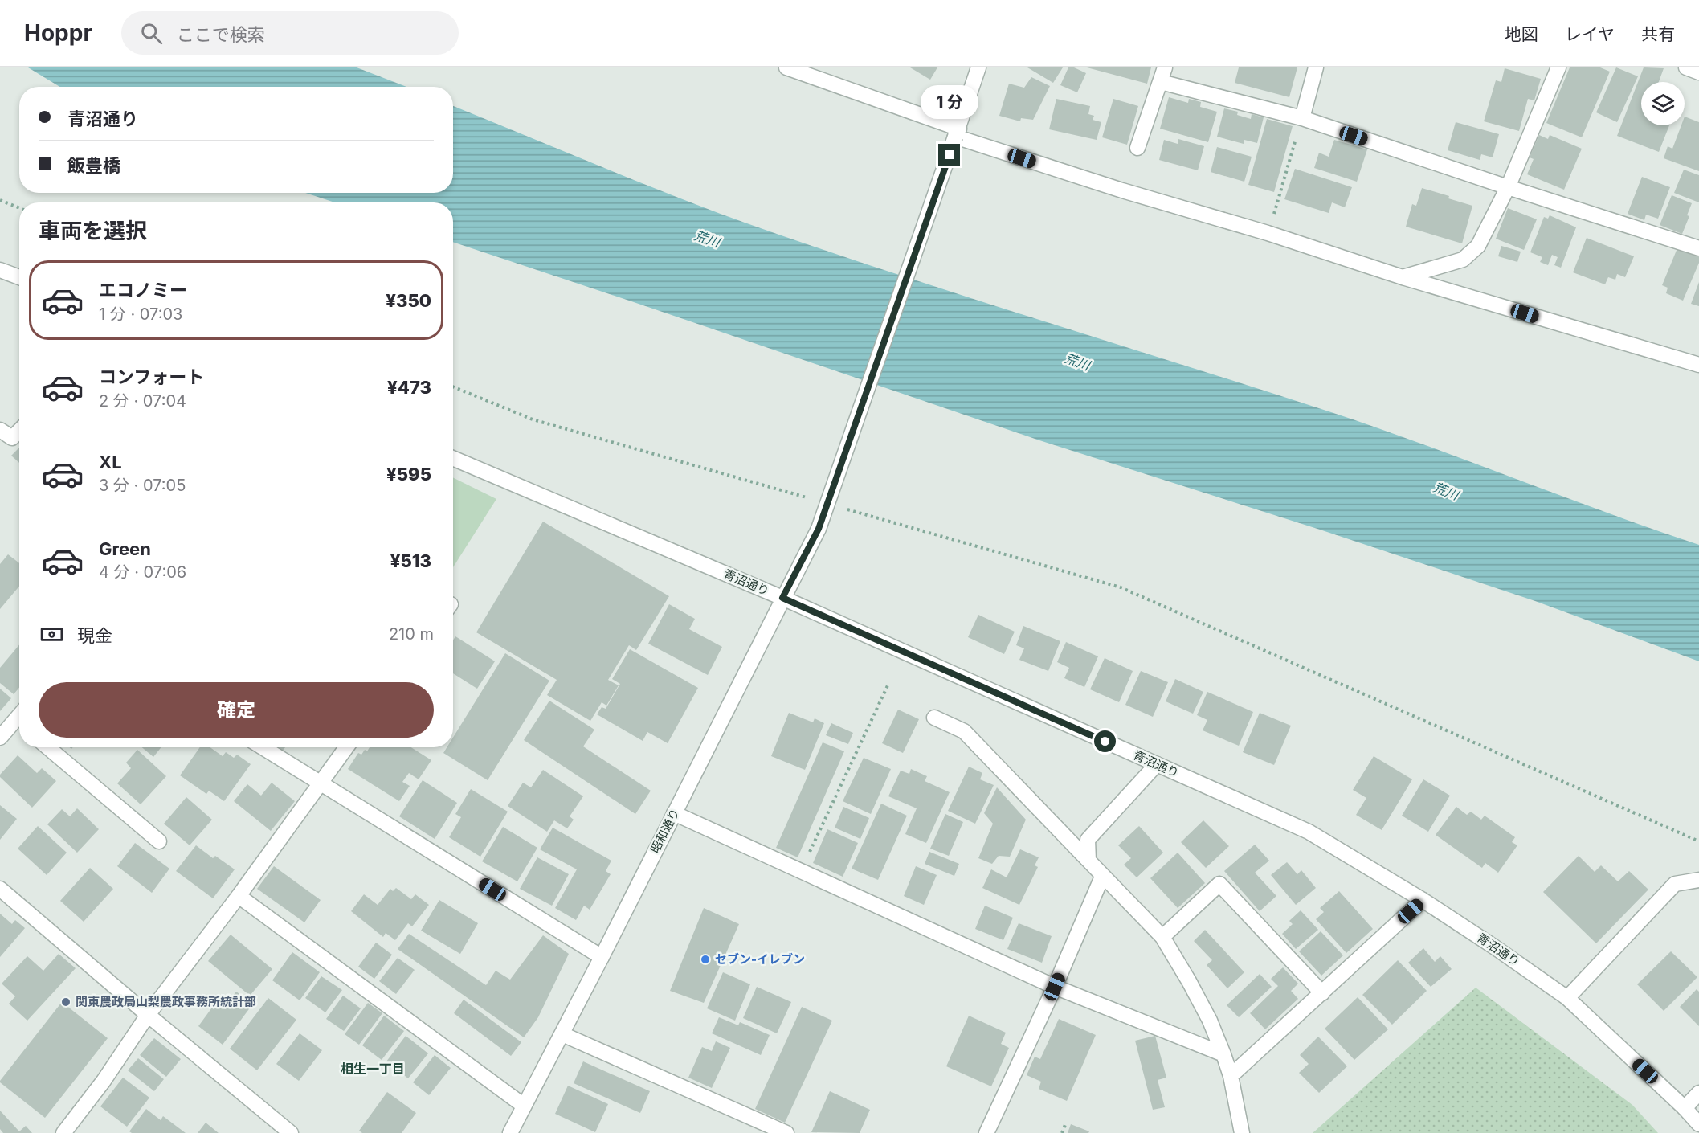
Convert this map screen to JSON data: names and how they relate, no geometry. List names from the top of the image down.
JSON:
{
  "streets": {
    "street": ["青沼通り", "昭和通り"]
  },
  "crossings": [
    ["青沼通り", "昭和通り"]
  ],
  "districts": ["相生一丁目"],
  "water": ["荒川"],
  "places": ["セブン-イレブン", "関東農政局山梨農政事務所統計部"],
  "page": {
    "header": "Hoppr",
    "search": "ここで検索",
    "nav": ["地図", "レイヤ", "共有"],
    "bubble": "1 分",
    "banner": ["青沼通り", "飯豊橋"],
    "heading": "車両を選択",
    "list": [
      {
        "name": "エコノミー",
        "note": "1 分 · 07:03",
        "value": "¥350"
      },
      {
        "name": "コンフォート",
        "note": "2 分 · 07:04",
        "value": "¥473"
      },
      {
        "name": "XL",
        "note": "3 分 · 07:05",
        "value": "¥595"
      },
      {
        "name": "Green",
        "note": "4 分 · 07:06",
        "value": "¥513"
      }
    ],
    "pay": ["現金", "210 m"],
    "buttons": "確定"
  }
}
